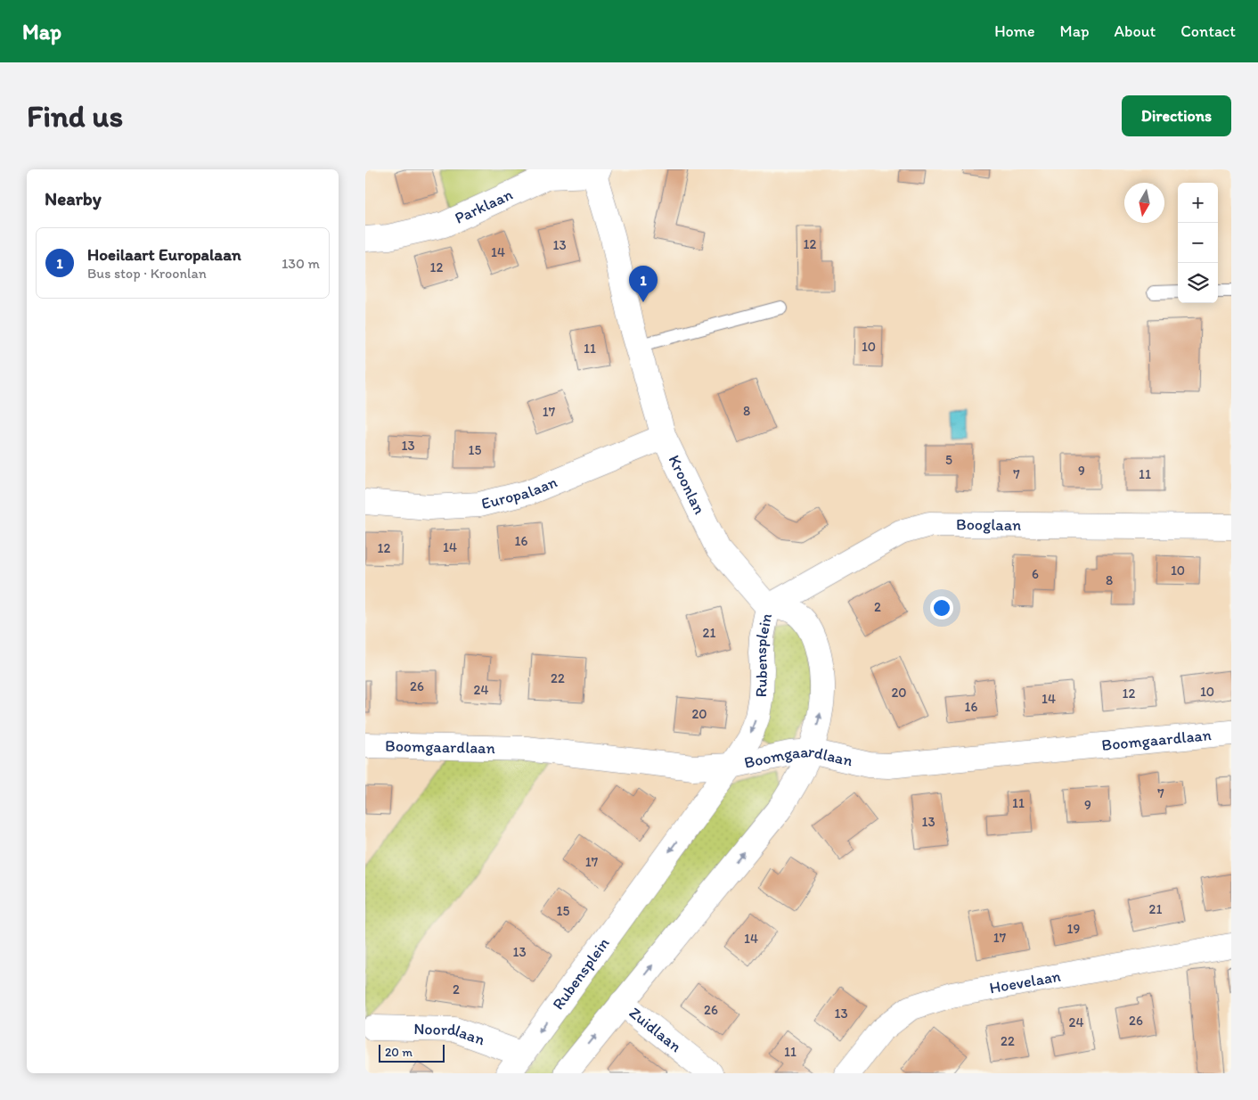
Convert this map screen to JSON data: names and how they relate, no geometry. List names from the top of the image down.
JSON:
{
  "streets": {
    "street": [
      "Parklaan",
      "Kroonlan",
      "Europalaan",
      "Booglaan",
      "Rubensplein",
      "Boomgaardlaan",
      "Hoevelaan",
      "Zuidlaan",
      "Noordlaan"
    ]
  },
  "crossings": [
    ["Parklaan", "Kroonlan"],
    ["Kroonlan", "Europalaan"],
    ["Kroonlan", "Booglaan"],
    ["Kroonlan", "Rubensplein"],
    ["Booglaan", "Rubensplein"],
    ["Rubensplein", "Boomgaardlaan"],
    ["Rubensplein", "Zuidlaan"],
    ["Rubensplein", "Noordlaan"]
  ],
  "house_numbers": [
    "12",
    "13",
    "14",
    "12",
    "10",
    "11",
    "8",
    "17",
    "13",
    "15",
    "5",
    "9",
    "7",
    "11",
    "16",
    "14",
    "12",
    "10",
    "6",
    "8",
    "2",
    "21",
    "22",
    "26",
    "24",
    "10",
    "20",
    "12",
    "14",
    "16",
    "20",
    "7",
    "11",
    "9",
    "13",
    "17",
    "21",
    "15",
    "19",
    "17",
    "14",
    "13",
    "2",
    "26",
    "13",
    "26",
    "24",
    "22",
    "11"
  ],
  "scale_bar": "20 m",
  "north": "bottom",
  "page": {
    "header": "Map",
    "nav": [
      "Home",
      "Map",
      "About",
      "Contact"
    ],
    "buttons": "Directions",
    "title": "Find us",
    "heading": "Nearby",
    "map_buttons": ["+", "−"],
    "list": [
      {
        "mark": "1",
        "name": "Hoeilaart Europalaan",
        "note": "Bus stop · Kroonlan",
        "value": "130 m"
      }
    ],
    "pins": "1",
    "scale": "20 m"
  }
}
